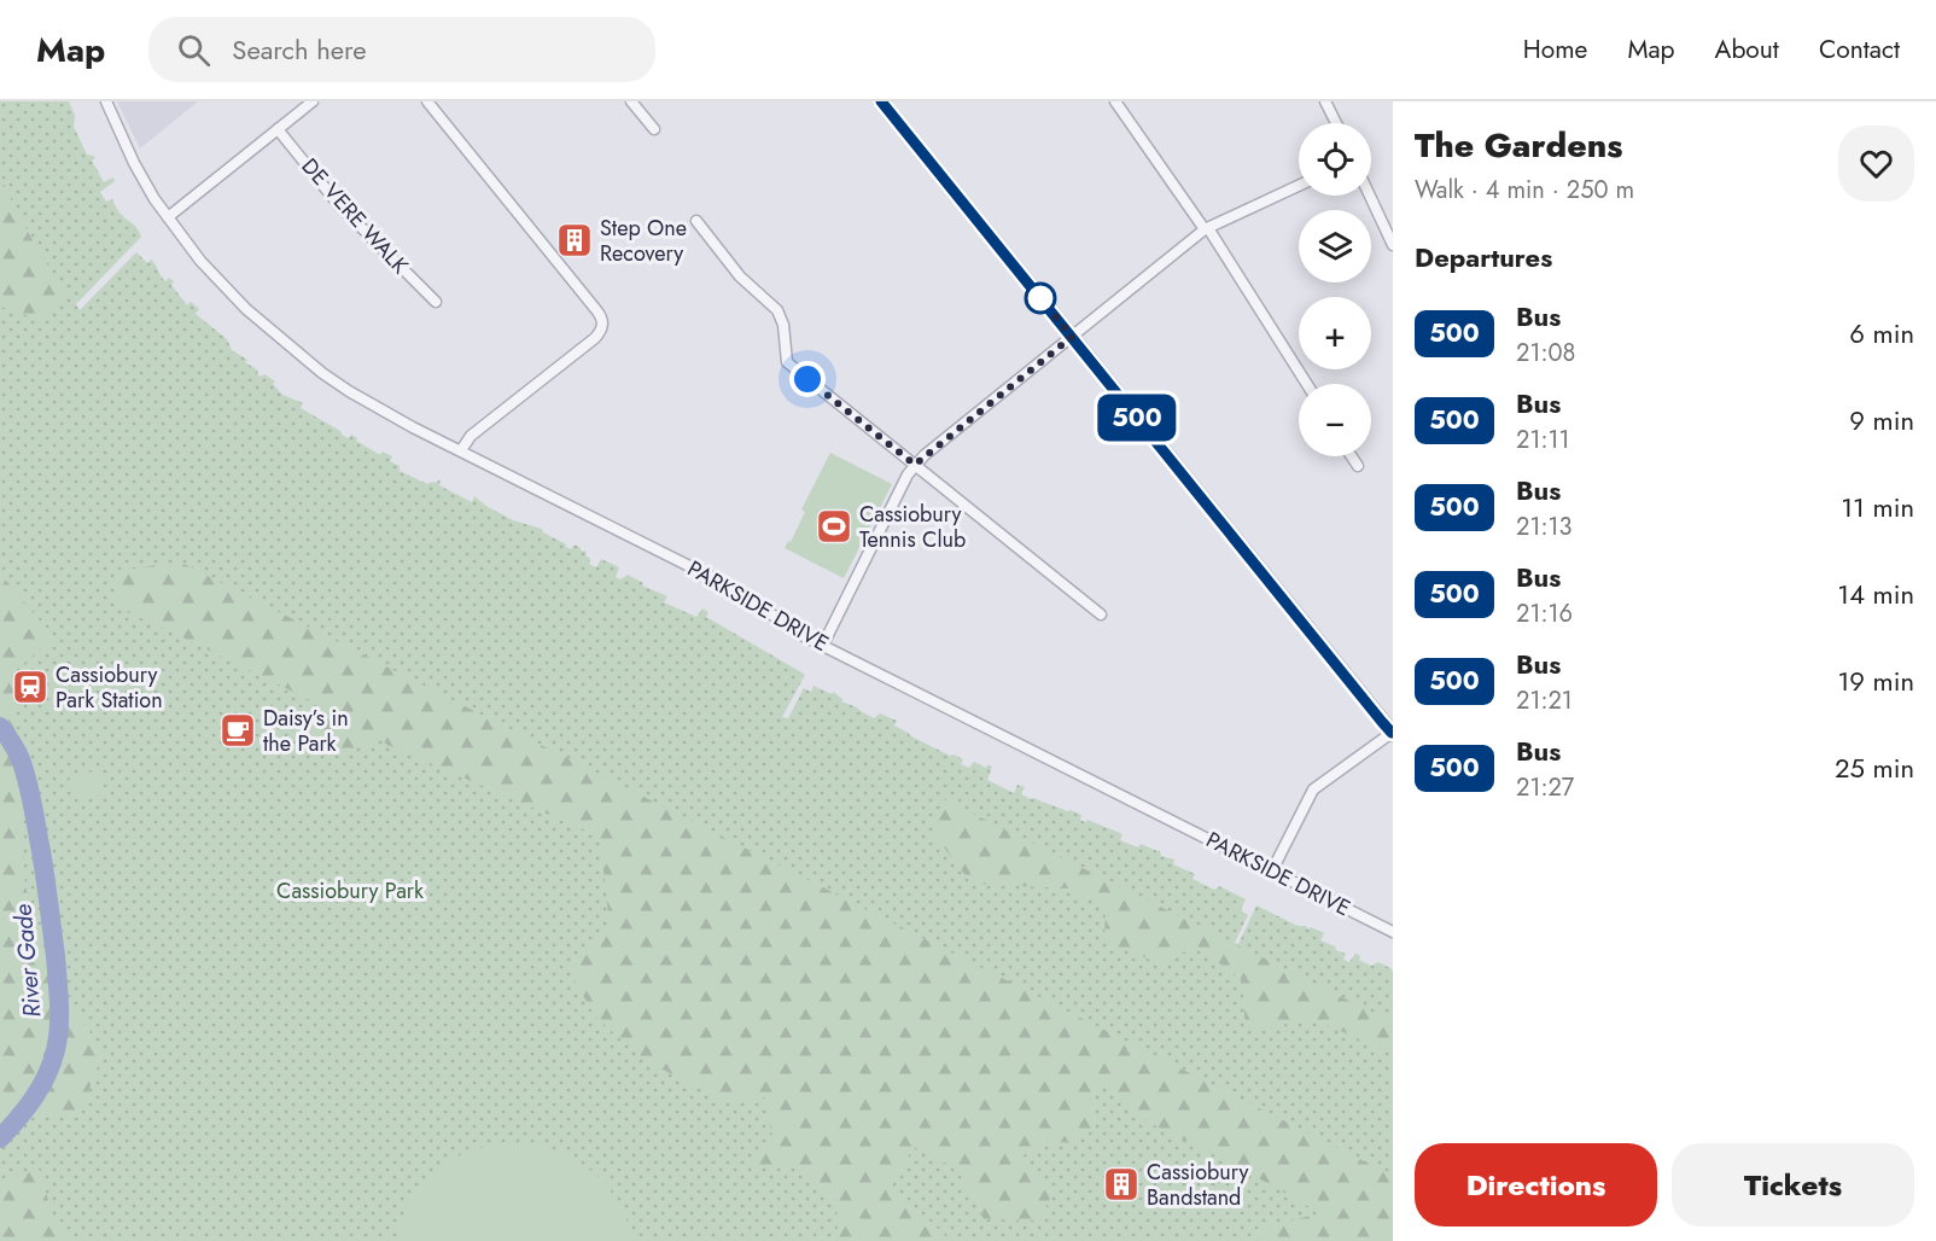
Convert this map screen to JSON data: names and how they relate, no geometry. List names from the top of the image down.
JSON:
{
  "streets": {
    "street": ["DE VERE WALK", "PARKSIDE DRIVE"]
  },
  "water": ["River Gade"],
  "parks": ["Cassiobury Park"],
  "places": {
    "building": ["Step One Recovery", "Cassiobury Bandstand"],
    "sports": ["Cassiobury Tennis Club"],
    "station": ["Cassiobury Park Station"],
    "cafe": ["Daisy’s in the Park"]
  },
  "lines": ["bus line 500"],
  "page": {
    "header": "Map",
    "search": "Search here",
    "nav": [
      "Home",
      "Map",
      "About",
      "Contact"
    ],
    "on_map": "500",
    "heading": [
      ["The Gardens", "Walk · 4 min · 250 m"],
      "Departures"
    ],
    "map_buttons": ["+", "−"],
    "list": [
      {
        "mark": "500",
        "name": "Bus",
        "note": "21:08",
        "value": "6 min"
      },
      {
        "mark": "500",
        "name": "Bus",
        "note": "21:11",
        "value": "9 min"
      },
      {
        "mark": "500",
        "name": "Bus",
        "note": "21:13",
        "value": "11 min"
      },
      {
        "mark": "500",
        "name": "Bus",
        "note": "21:16",
        "value": "14 min"
      },
      {
        "mark": "500",
        "name": "Bus",
        "note": "21:21",
        "value": "19 min"
      },
      {
        "mark": "500",
        "name": "Bus",
        "note": "21:27",
        "value": "25 min"
      }
    ],
    "buttons": ["Directions", "Tickets"]
  }
}
